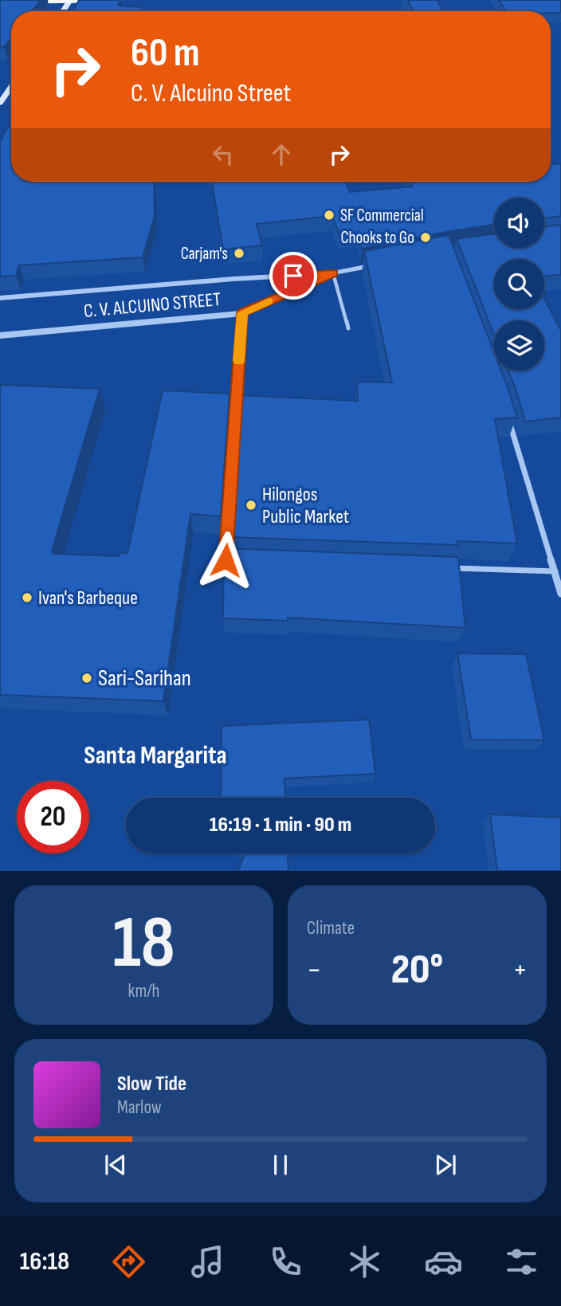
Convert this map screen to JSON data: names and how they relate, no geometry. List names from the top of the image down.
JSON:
{
  "streets": {
    "street": ["C. V. ALCUINO STREET"]
  },
  "districts": ["Santa Margarita"],
  "places": [
    "SF Commercial",
    "Chooks to Go",
    "Carjam's",
    "Hilongos Public Market",
    "Ivan's Barbeque",
    "Sari-Sarihan"
  ],
  "page": {
    "turn": ["60 m", "C. V. Alcuino Street"],
    "limit": "20",
    "trip": "16:19 · 1 min · 90 m",
    "tile": [
      ["18", "km/h"],
      "Climate"
    ],
    "heat": ["−", "20°", "+"],
    "song": ["Slow Tide", "Marlow"],
    "tabs": "16:18"
  }
}
